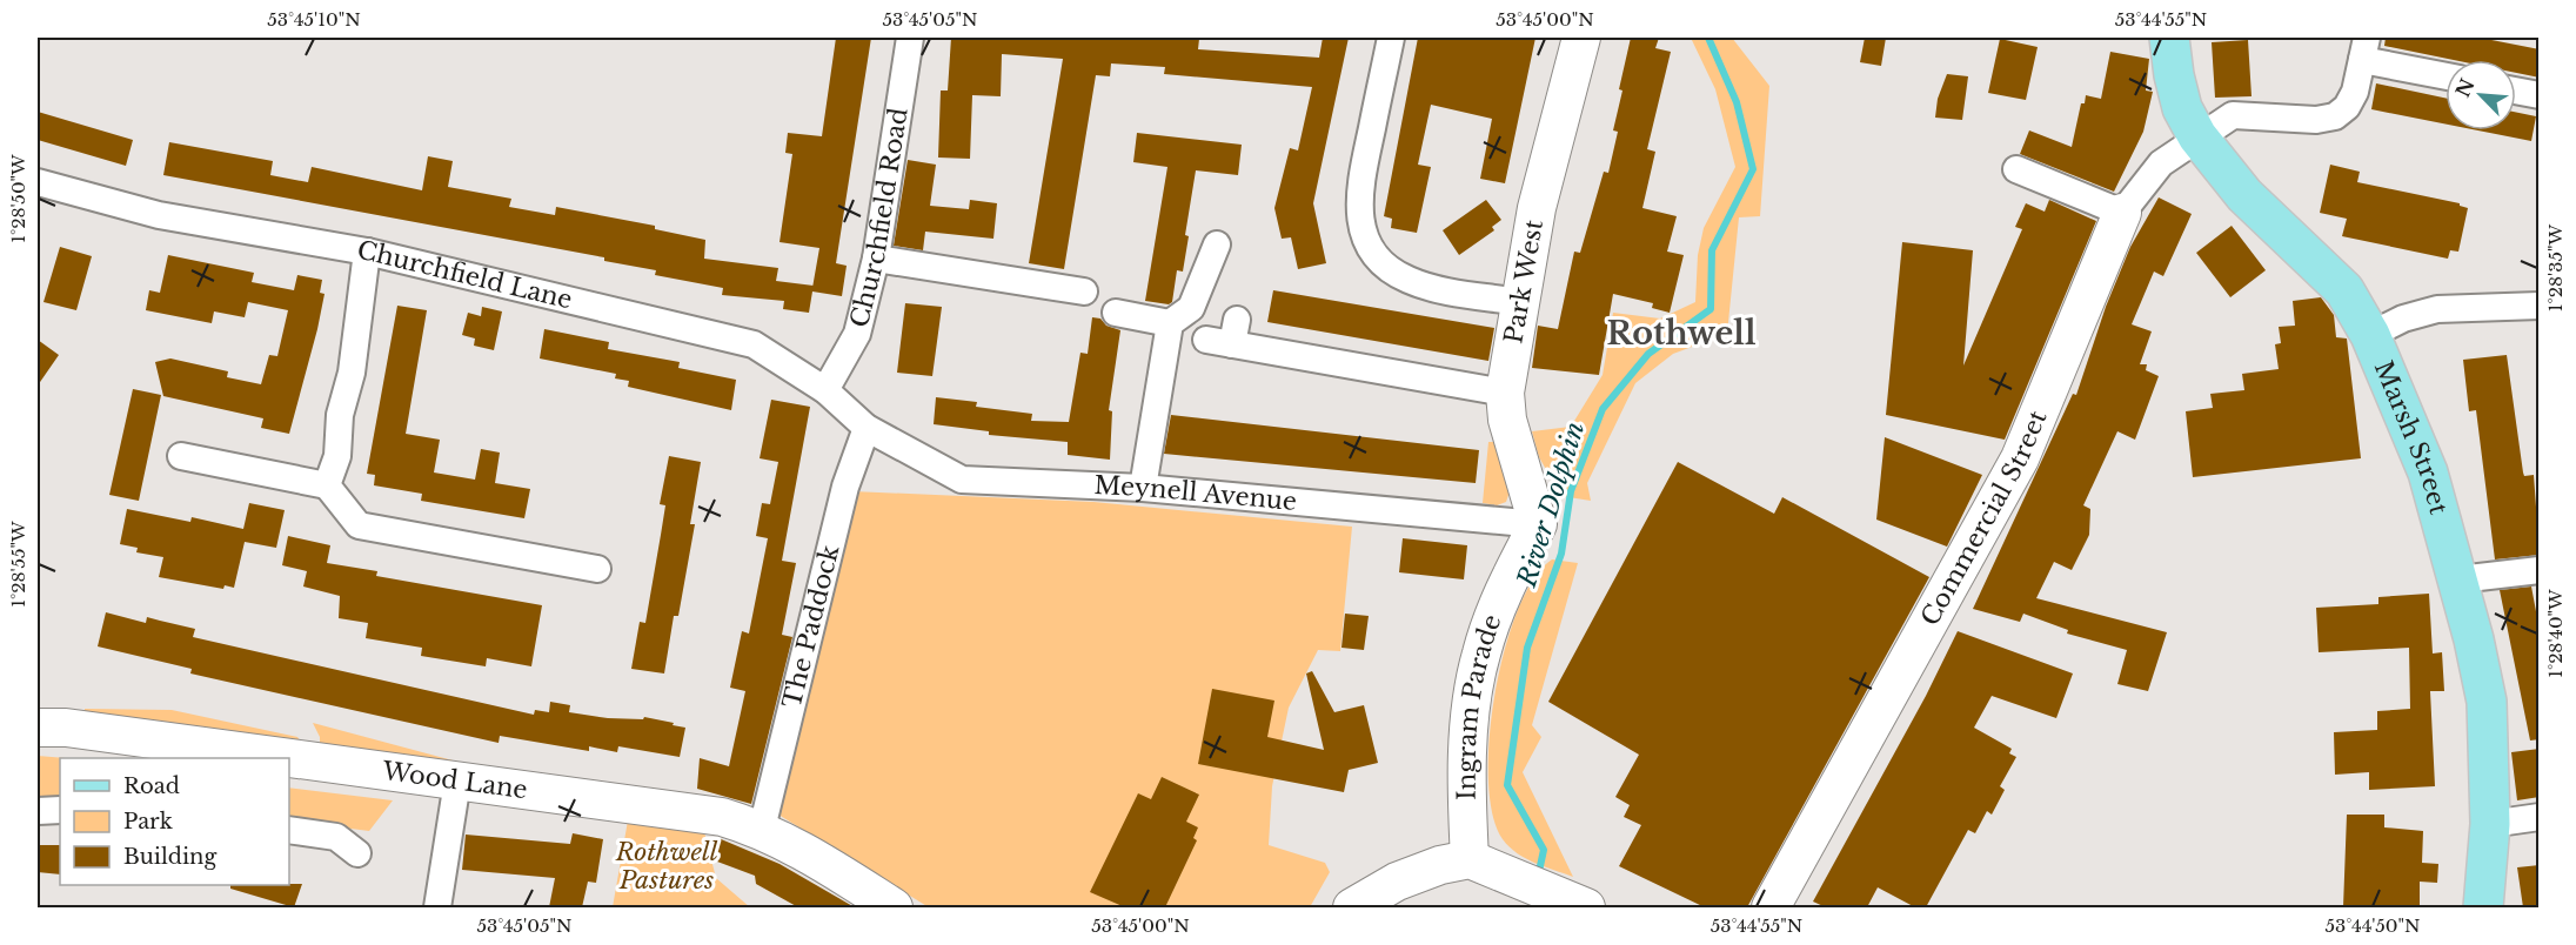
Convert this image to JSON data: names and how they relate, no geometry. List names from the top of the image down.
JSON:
{
  "streets": {
    "main road": ["Marsh Street"],
    "street": [
      "Churchfield Road",
      "Churchfield Lane",
      "Park West",
      "Meynell Avenue",
      "Commercial Street",
      "The Paddock",
      "Ingram Parade",
      "Wood Lane"
    ]
  },
  "crossings": [
    ["Churchfield Road", "Churchfield Lane"],
    ["Churchfield Lane", "Meynell Avenue"],
    ["Churchfield Lane", "The Paddock"],
    ["Park West", "Meynell Avenue"],
    ["Park West", "Ingram Parade"],
    ["Marsh Street", "Commercial Street"],
    ["Meynell Avenue", "The Paddock"],
    ["Meynell Avenue", "Ingram Parade"],
    ["The Paddock", "Wood Lane"]
  ],
  "districts": ["Rothwell"],
  "water": ["River Dolphin"],
  "parks": ["Rothwell Pastures"],
  "legend": ["Road", "Park", "Building"],
  "north": "top left",
  "coordinates": [
    "53°45'10\"N",
    "53°45'05\"N",
    "53°45'00\"N",
    "53°44'55\"N",
    "1°28'50\"W",
    "1°28'35\"W",
    "1°28'55\"W",
    "1°28'40\"W",
    "53°44'50\"N"
  ]
}
